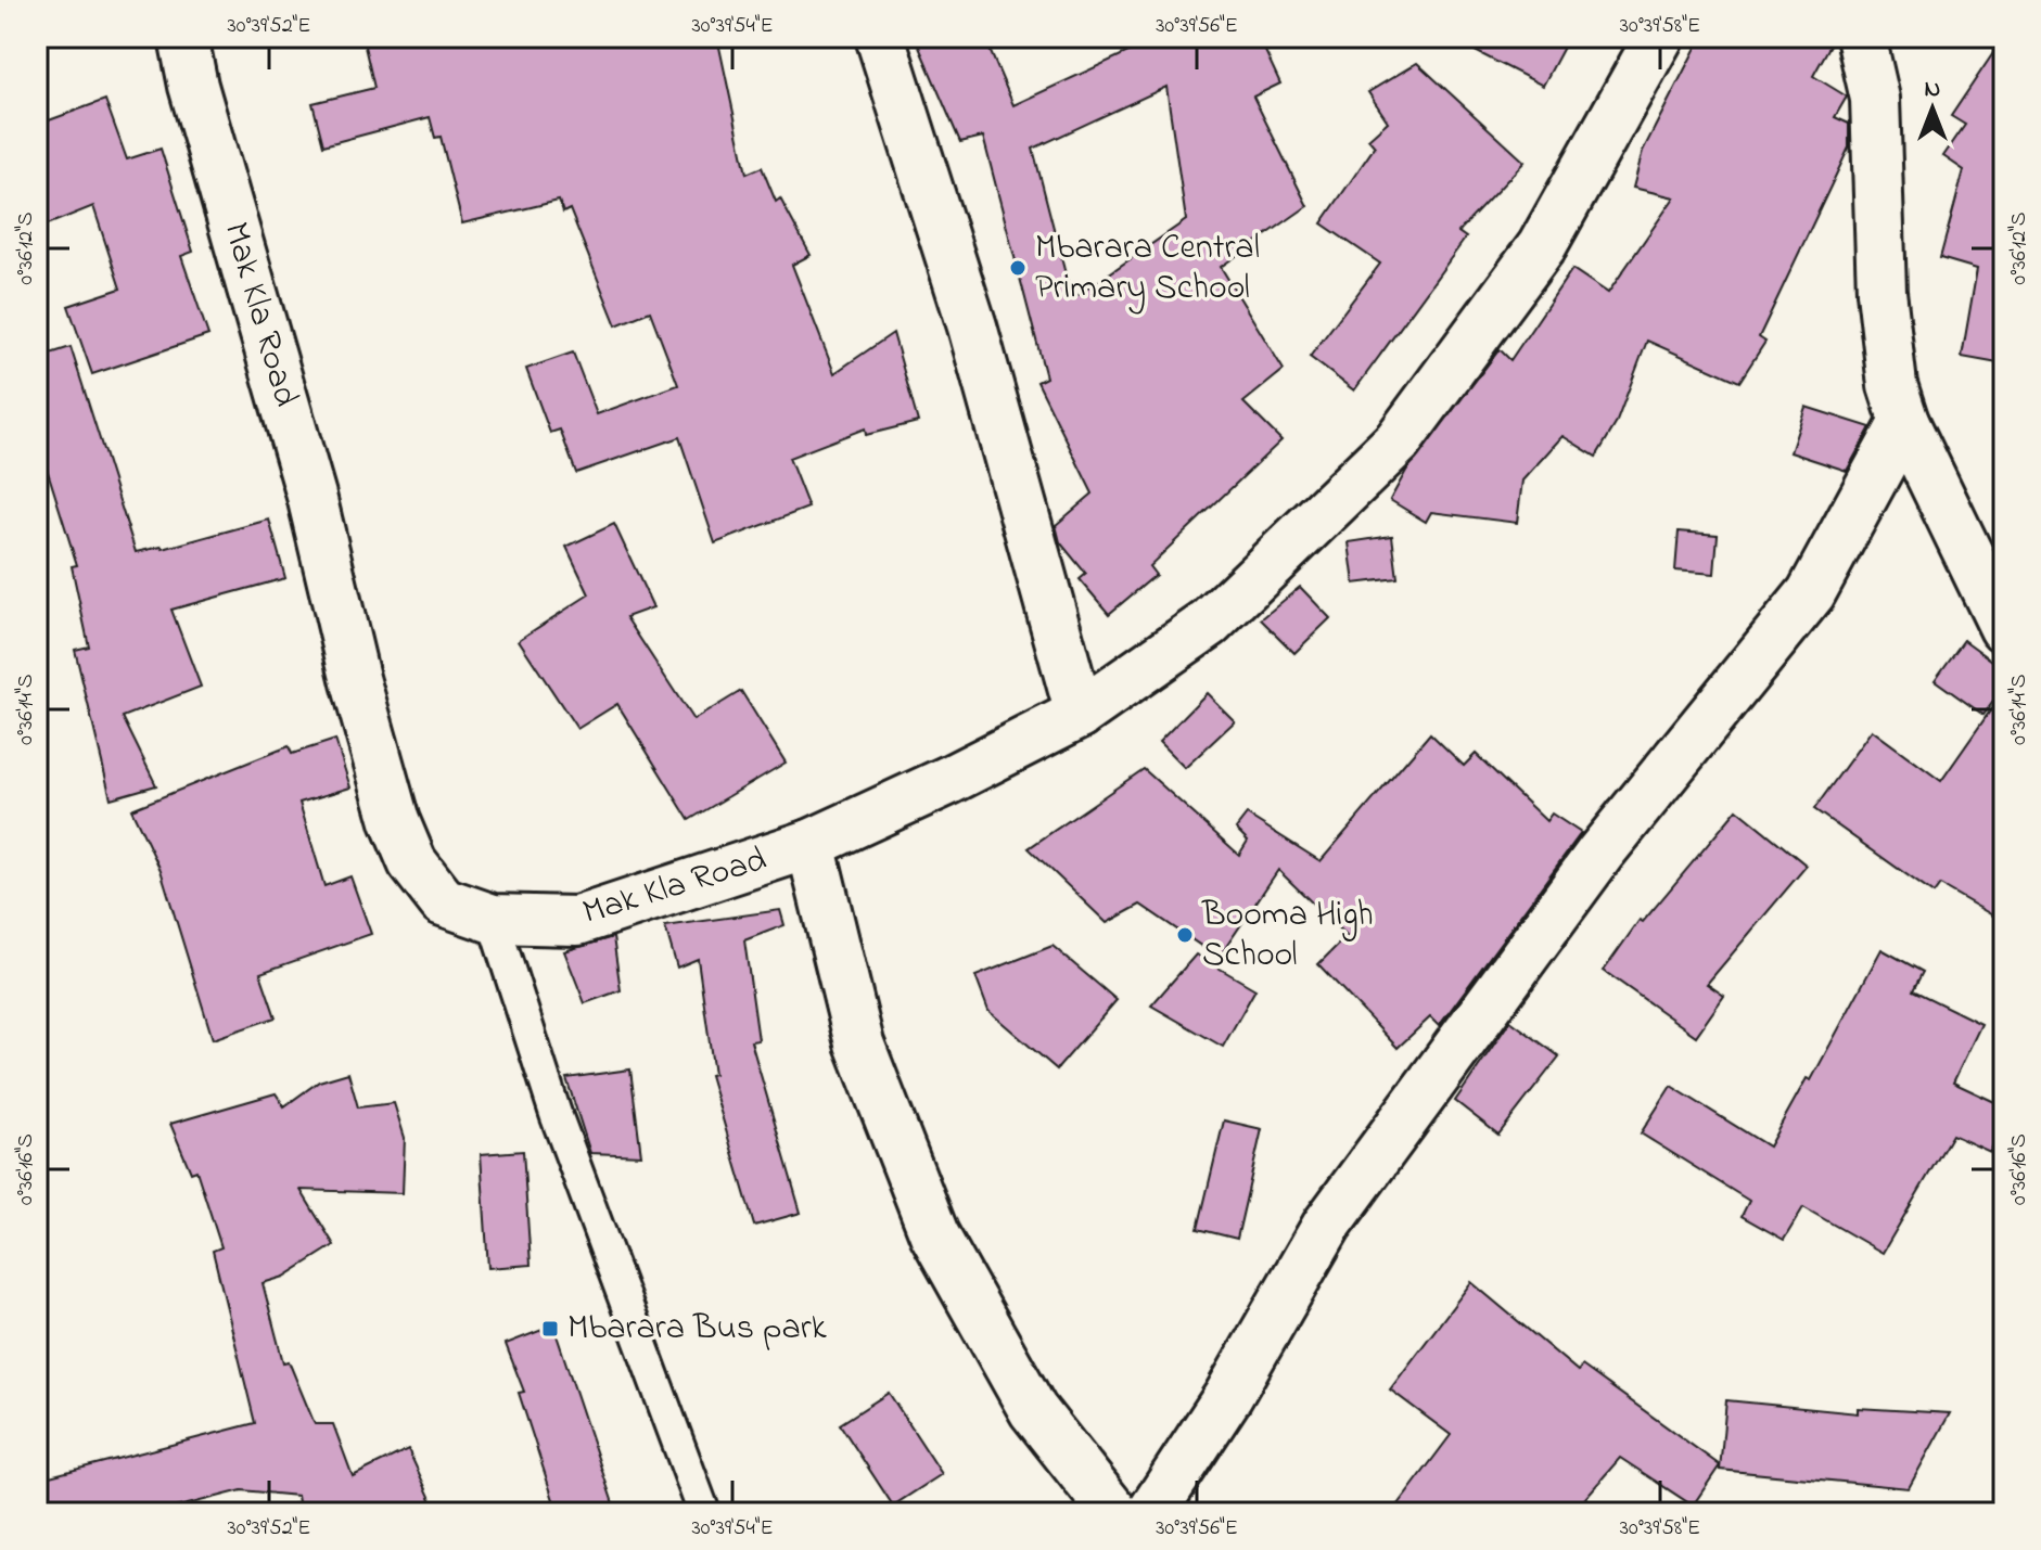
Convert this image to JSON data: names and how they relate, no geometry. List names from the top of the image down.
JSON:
{
  "streets": {
    "street": ["Mak Kla Road"]
  },
  "places": {
    "other": ["Mbarara Central Primary School", "Booma High School"],
    "transit": ["Mbarara Bus park"]
  },
  "north": "top",
  "coordinates": [
    "30°39'52\"E",
    "30°39'54\"E",
    "30°39'56\"E",
    "30°39'58\"E",
    "0°36'12\"S",
    "0°36'14\"S",
    "0°36'16\"S"
  ]
}
